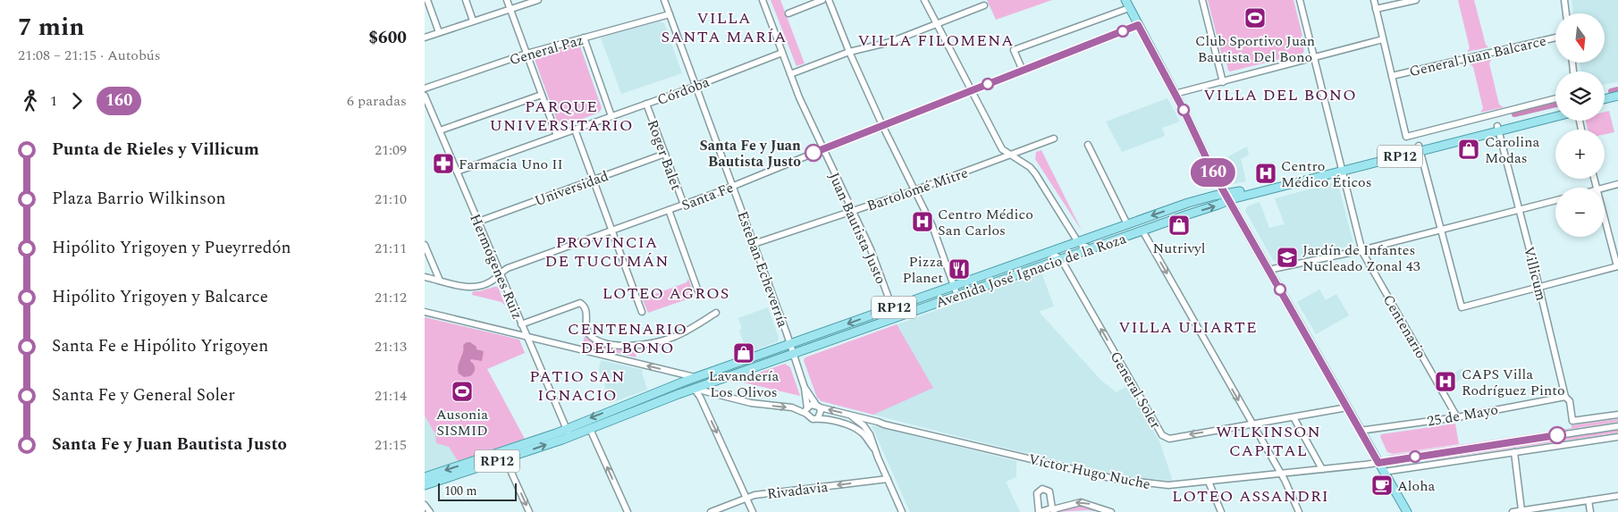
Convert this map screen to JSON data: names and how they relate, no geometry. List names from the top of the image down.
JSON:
{
  "streets": {
    "main road": ["RP12", "Avenida José Ignacio de la Roza"],
    "street": [
      "General Paz",
      "General Juan Balcarce",
      "Córdoba",
      "Roger Balet",
      "Universidad",
      "Bartolomé Mitre",
      "Santa Fe",
      "Juan Bautista Justo",
      "Hermógenes Ruiz",
      "Esteban Echeverría",
      "Villicum",
      "Centenario",
      "General Soler",
      "25 de Mayo",
      "Víctor Hugo Nuche",
      "Rivadavia"
    ]
  },
  "crossings": [
    ["General Paz", "Esteban Echeverría"],
    ["Córdoba", "Roger Balet"],
    ["Córdoba", "Juan Bautista Justo"],
    ["Córdoba", "Hermógenes Ruiz"],
    ["Córdoba", "Esteban Echeverría"],
    ["Roger Balet", "Universidad"],
    ["Roger Balet", "Santa Fe"],
    ["Universidad", "Hermógenes Ruiz"],
    ["Bartolomé Mitre", "Juan Bautista Justo"],
    ["Bartolomé Mitre", "Esteban Echeverría"],
    ["Santa Fe", "Juan Bautista Justo"],
    ["Santa Fe", "Hermógenes Ruiz"],
    ["Santa Fe", "Esteban Echeverría"],
    ["Juan Bautista Justo", "Avenida José Ignacio de la Roza"],
    ["Hermógenes Ruiz", "Avenida José Ignacio de la Roza"],
    ["Esteban Echeverría", "Avenida José Ignacio de la Roza"],
    ["Avenida José Ignacio de la Roza", "Villicum"],
    ["Avenida José Ignacio de la Roza", "Centenario"],
    ["Avenida José Ignacio de la Roza", "General Soler"],
    ["Villicum", "25 de Mayo"],
    ["Centenario", "25 de Mayo"]
  ],
  "one_way": ["General Soler", "Rivadavia"],
  "districts": [
    "VILLA SANTA MARÍA",
    "VILLA FILOMENA",
    "VILLA DEL BONO",
    "PARQUE UNIVERSITARIO",
    "PROVINCIA DE TUCUMÁN",
    "LOTEO AGROS",
    "VILLA ULIARTE",
    "CENTENARIO DEL BONO",
    "PATIO SAN IGNACIO",
    "WILKINSON CAPITAL",
    "LOTEO ASSANDRI"
  ],
  "places": {
    "sports": ["Club Sportivo Juan Bautista Del Bono", "Ausonia SISMID"],
    "shop": ["Carolina Modas", "Nutrivyl", "Lavandería Los Olivos"],
    "other": ["Santa Fe y Juan Bautista Justo"],
    "pharmacy": ["Farmacia Uno II"],
    "hospital": ["Centro Médico Éticos", "Centro Médico San Carlos", "CAPS Villa Rodríguez Pinto"],
    "school or university": ["Jardín de Infantes Nucleado Zonal 43"],
    "restaurant": ["Pizza Planet"],
    "cafe": ["Aloha"]
  },
  "lines": ["bus line 160"],
  "scale_bar": "100 m",
  "north": "bottom",
  "page": {
    "heading": ["7 min", "21:08 – 21:15 · Autobús", "$600"],
    "on_map": "160",
    "map_buttons": ["+", "−"],
    "legs": ["1", "160", "6 paradas"],
    "list": [
      {
        "name": "Punta de Rieles y Villicum",
        "value": "21:09"
      },
      {
        "name": "Plaza Barrio Wilkinson",
        "value": "21:10"
      },
      {
        "name": "Hipólito Yrigoyen y Pueyrredón",
        "value": "21:11"
      },
      {
        "name": "Hipólito Yrigoyen y Balcarce",
        "value": "21:12"
      },
      {
        "name": "Santa Fe e Hipólito Yrigoyen",
        "value": "21:13"
      },
      {
        "name": "Santa Fe y General Soler",
        "value": "21:14"
      },
      {
        "name": "Santa Fe y Juan Bautista Justo",
        "value": "21:15"
      }
    ],
    "scale": "100 m"
  }
}
